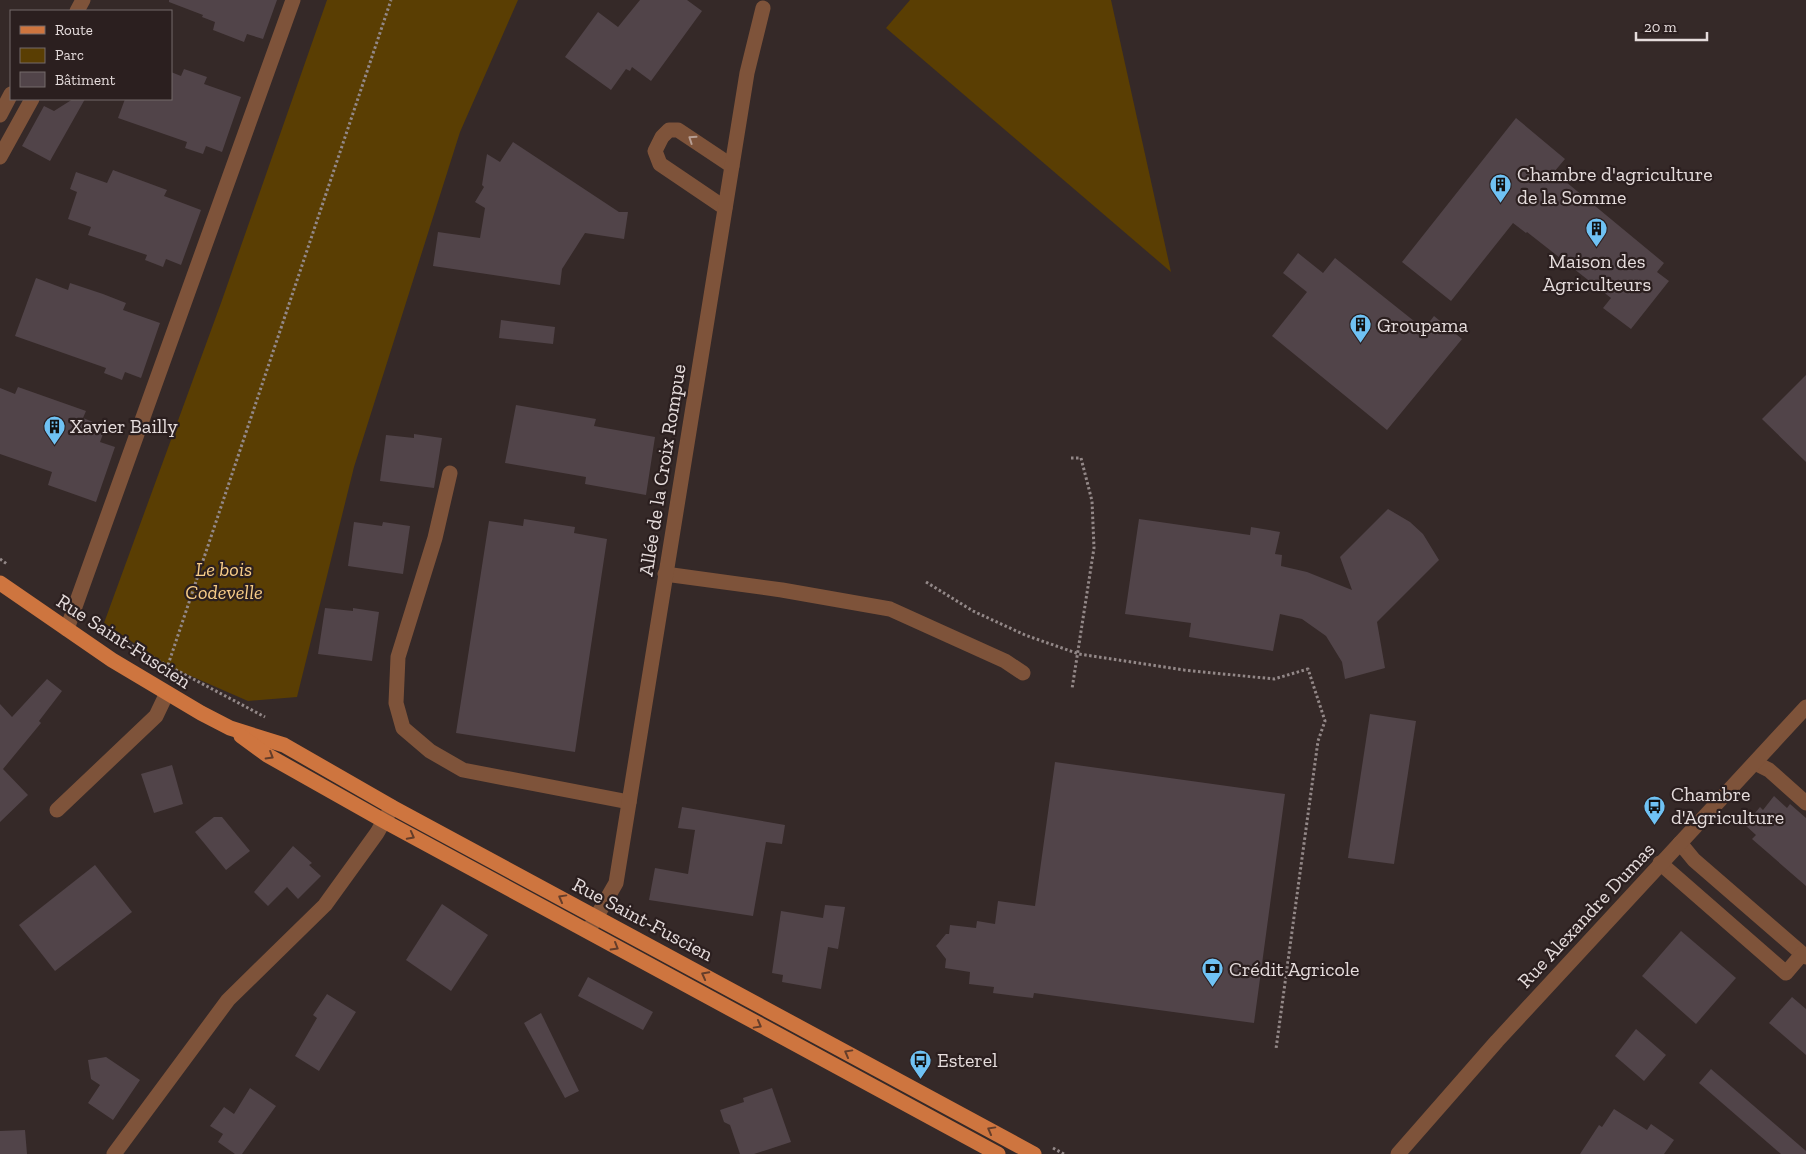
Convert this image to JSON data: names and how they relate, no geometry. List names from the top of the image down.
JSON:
{
  "streets": {
    "main road": ["Rue Saint-Fuscien"],
    "street": ["Allée de la Croix Rompue", "Rue Alexandre Dumas"]
  },
  "crossings": [
    ["Allée de la Croix Rompue", "Rue Saint-Fuscien"]
  ],
  "parks": ["Le bois Codevelle"],
  "places": {
    "building": [
      "Chambre d'agriculture de la Somme",
      "Maison des Agriculteurs",
      "Groupama",
      "Xavier Bailly"
    ],
    "bus stop": ["Chambre d'Agriculture", "Esterel"],
    "bank": ["Crédit Agricole"]
  },
  "legend": ["Route", "Parc", "Bâtiment"],
  "scale_bar": "20 m"
}
